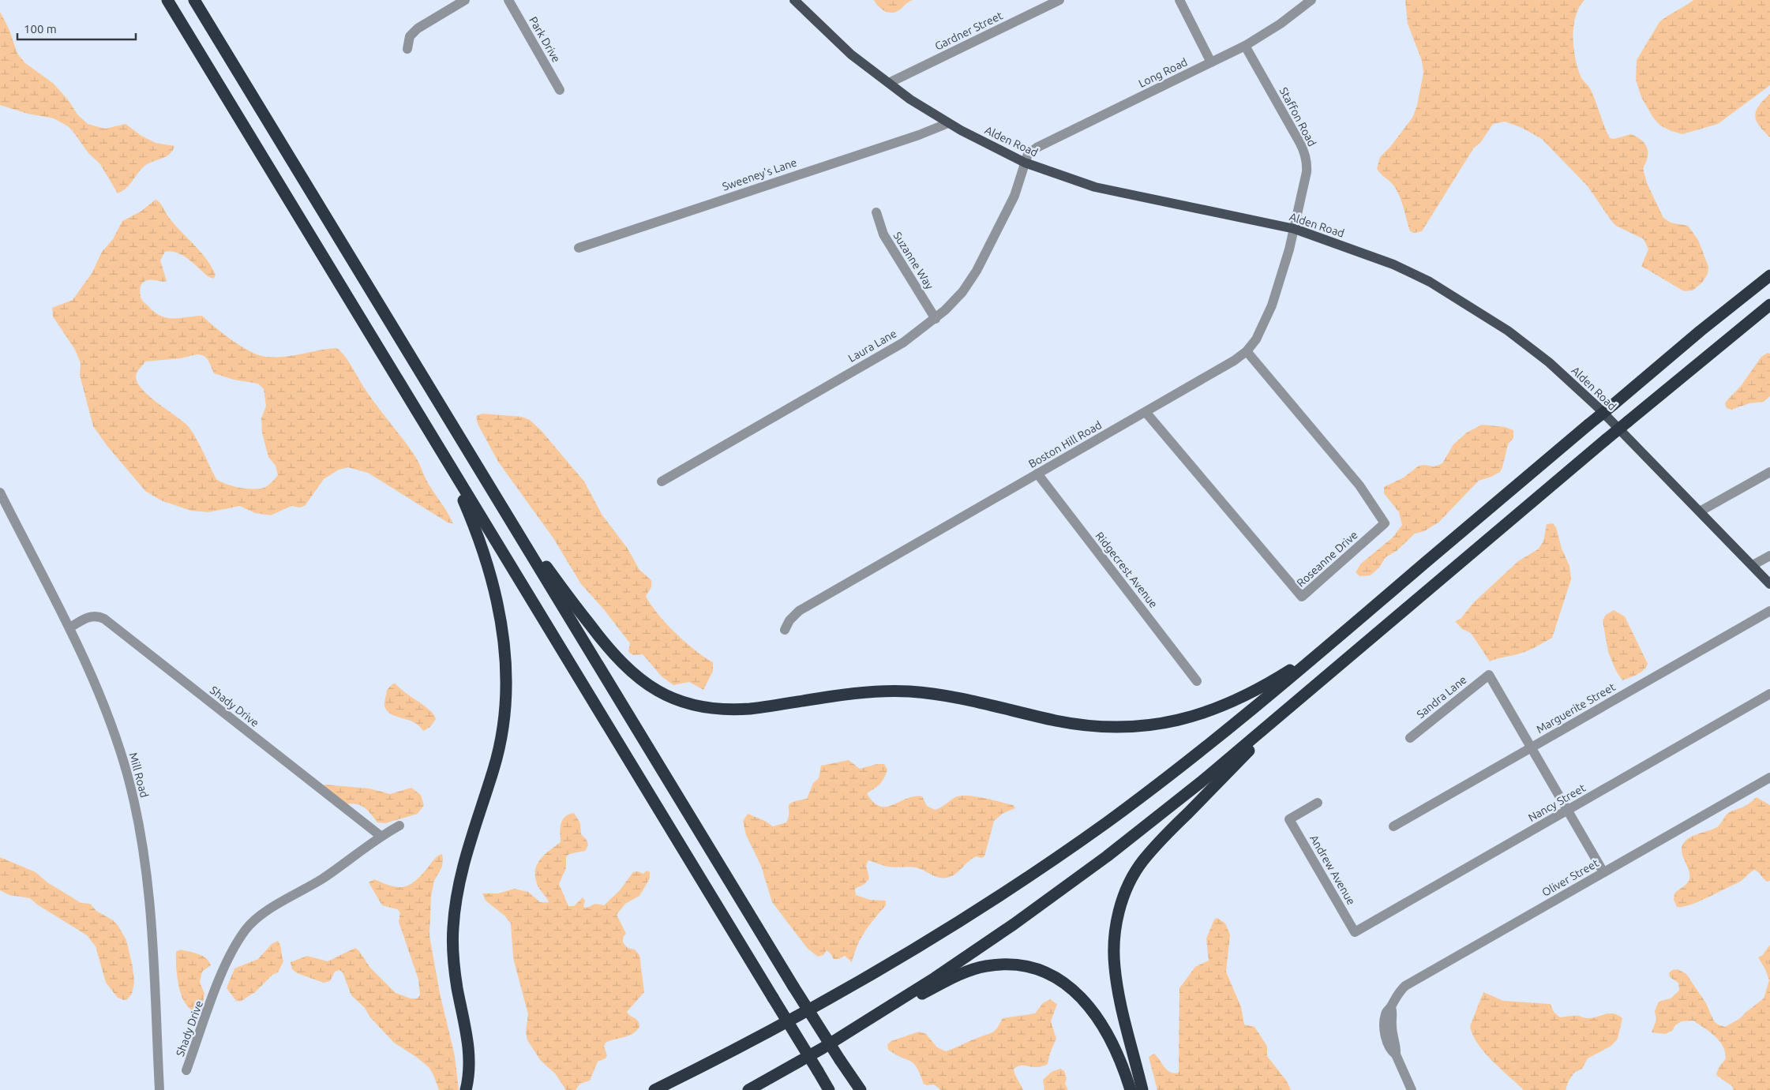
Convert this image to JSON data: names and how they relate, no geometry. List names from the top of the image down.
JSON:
{
  "streets": {
    "main road": ["Alden Road"],
    "street": [
      "Gardner Street",
      "Park Drive",
      "Long Road",
      "Staffon Road",
      "Sweeney's Lane",
      "Suzanne Way",
      "Laura Lane",
      "Boston Hill Road",
      "Roseanne Drive",
      "Ridgecrest Avenue",
      "Sandra Lane",
      "Shady Drive",
      "Marguerite Street",
      "Mill Road",
      "Nancy Street",
      "Andrew Avenue",
      "Oliver Street"
    ]
  },
  "crossings": [
    ["Gardner Street", "Alden Road"],
    ["Long Road", "Staffon Road"],
    ["Long Road", "Alden Road"],
    ["Long Road", "Laura Lane"],
    ["Staffon Road", "Alden Road"],
    ["Staffon Road", "Boston Hill Road"],
    ["Alden Road", "Sweeney's Lane"],
    ["Alden Road", "Laura Lane"],
    ["Alden Road", "Boston Hill Road"],
    ["Suzanne Way", "Laura Lane"],
    ["Boston Hill Road", "Roseanne Drive"],
    ["Boston Hill Road", "Ridgecrest Avenue"],
    ["Sandra Lane", "Marguerite Street"],
    ["Shady Drive", "Mill Road"],
    ["Nancy Street", "Andrew Avenue"]
  ],
  "scale_bar": "100 m"
}
